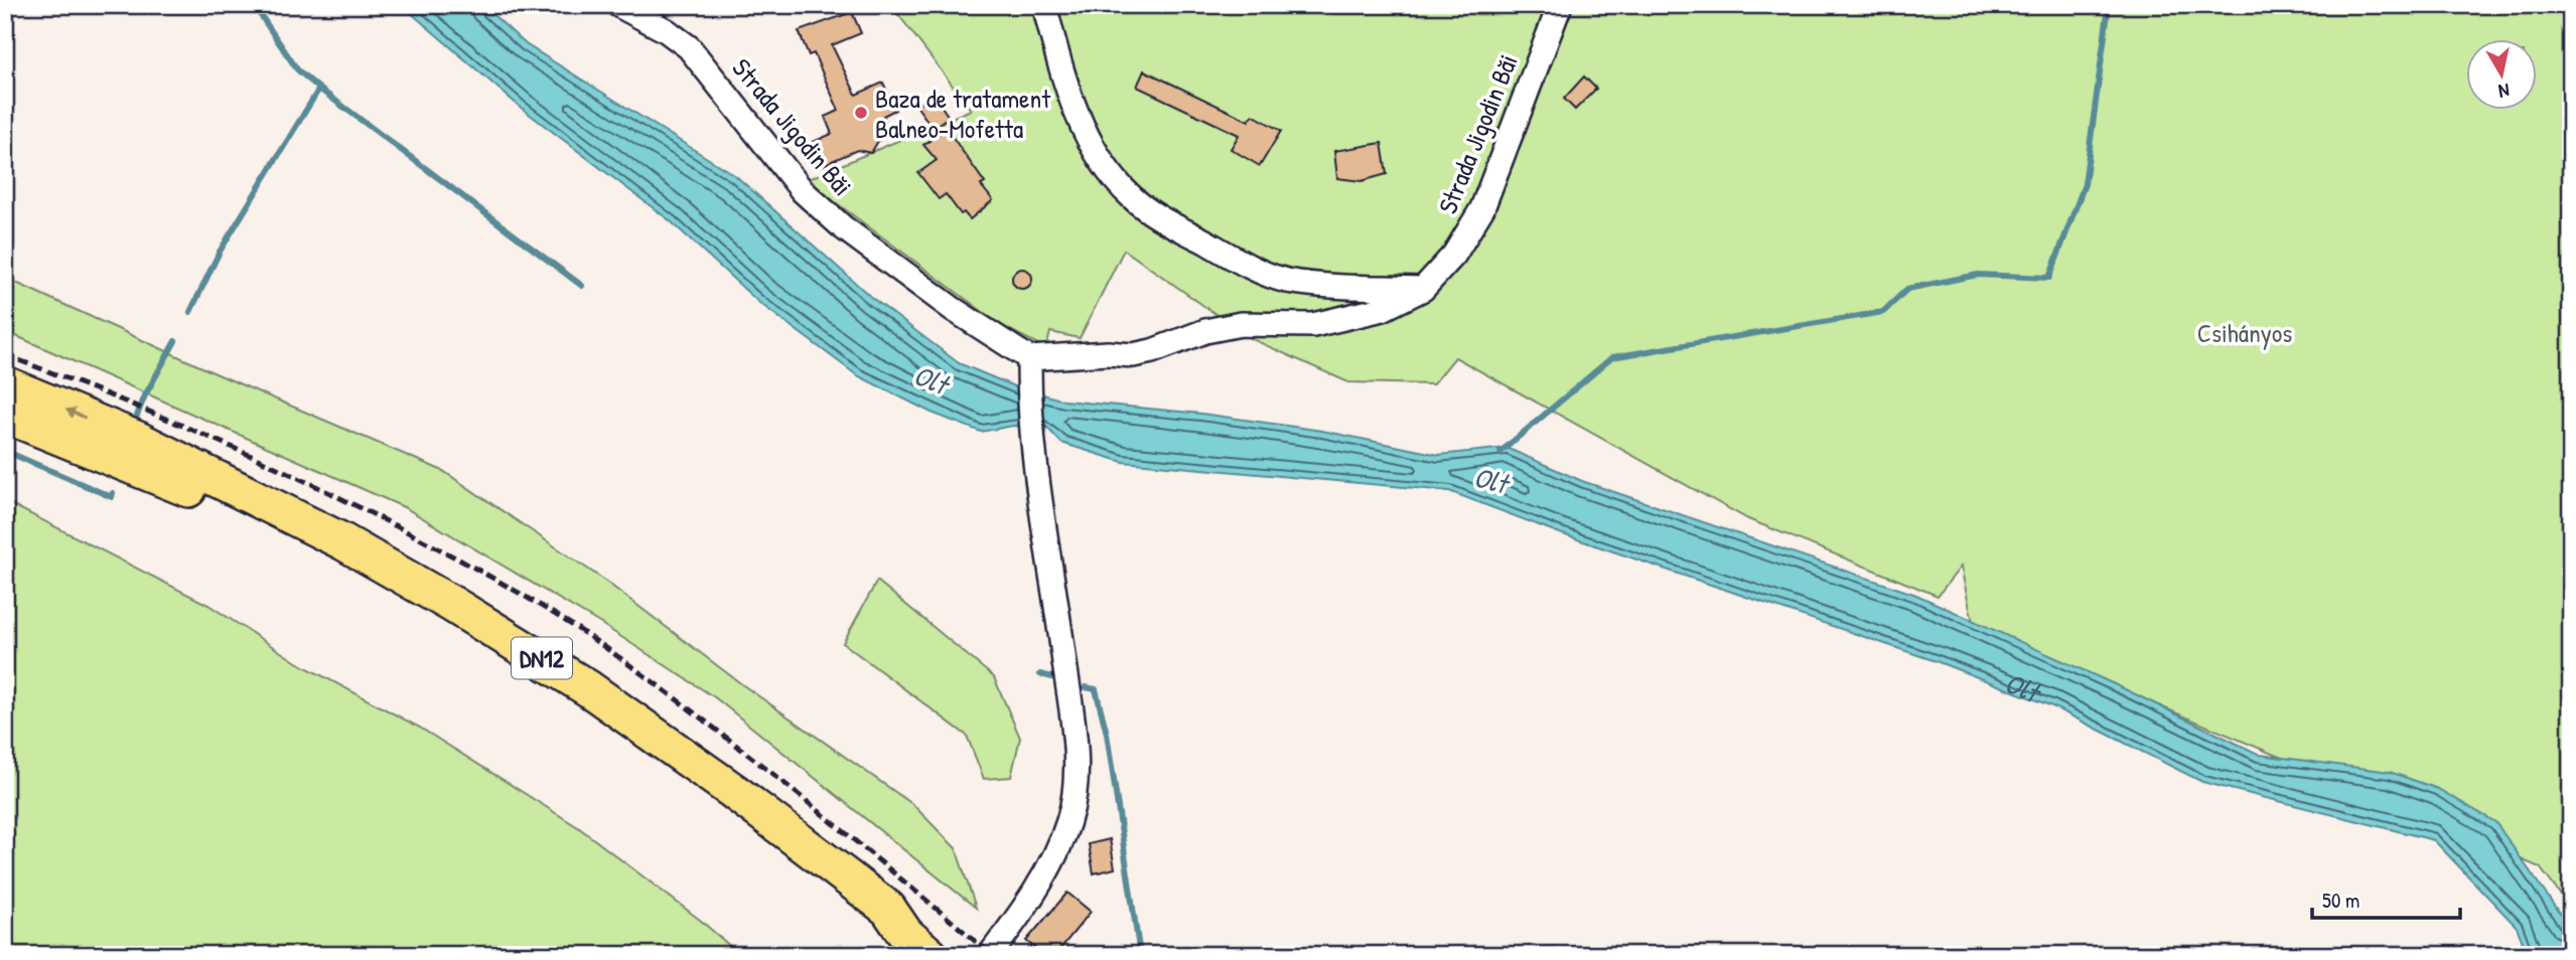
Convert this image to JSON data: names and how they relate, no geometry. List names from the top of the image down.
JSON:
{
  "streets": {
    "highway": ["DN12"],
    "street": ["Strada Jigodin Băi"]
  },
  "water": ["Olt"],
  "parks": ["Csihányos"],
  "places": ["Baza de tratament Balneo-Mofetta"],
  "scale_bar": "50 m",
  "north": "bottom"
}
